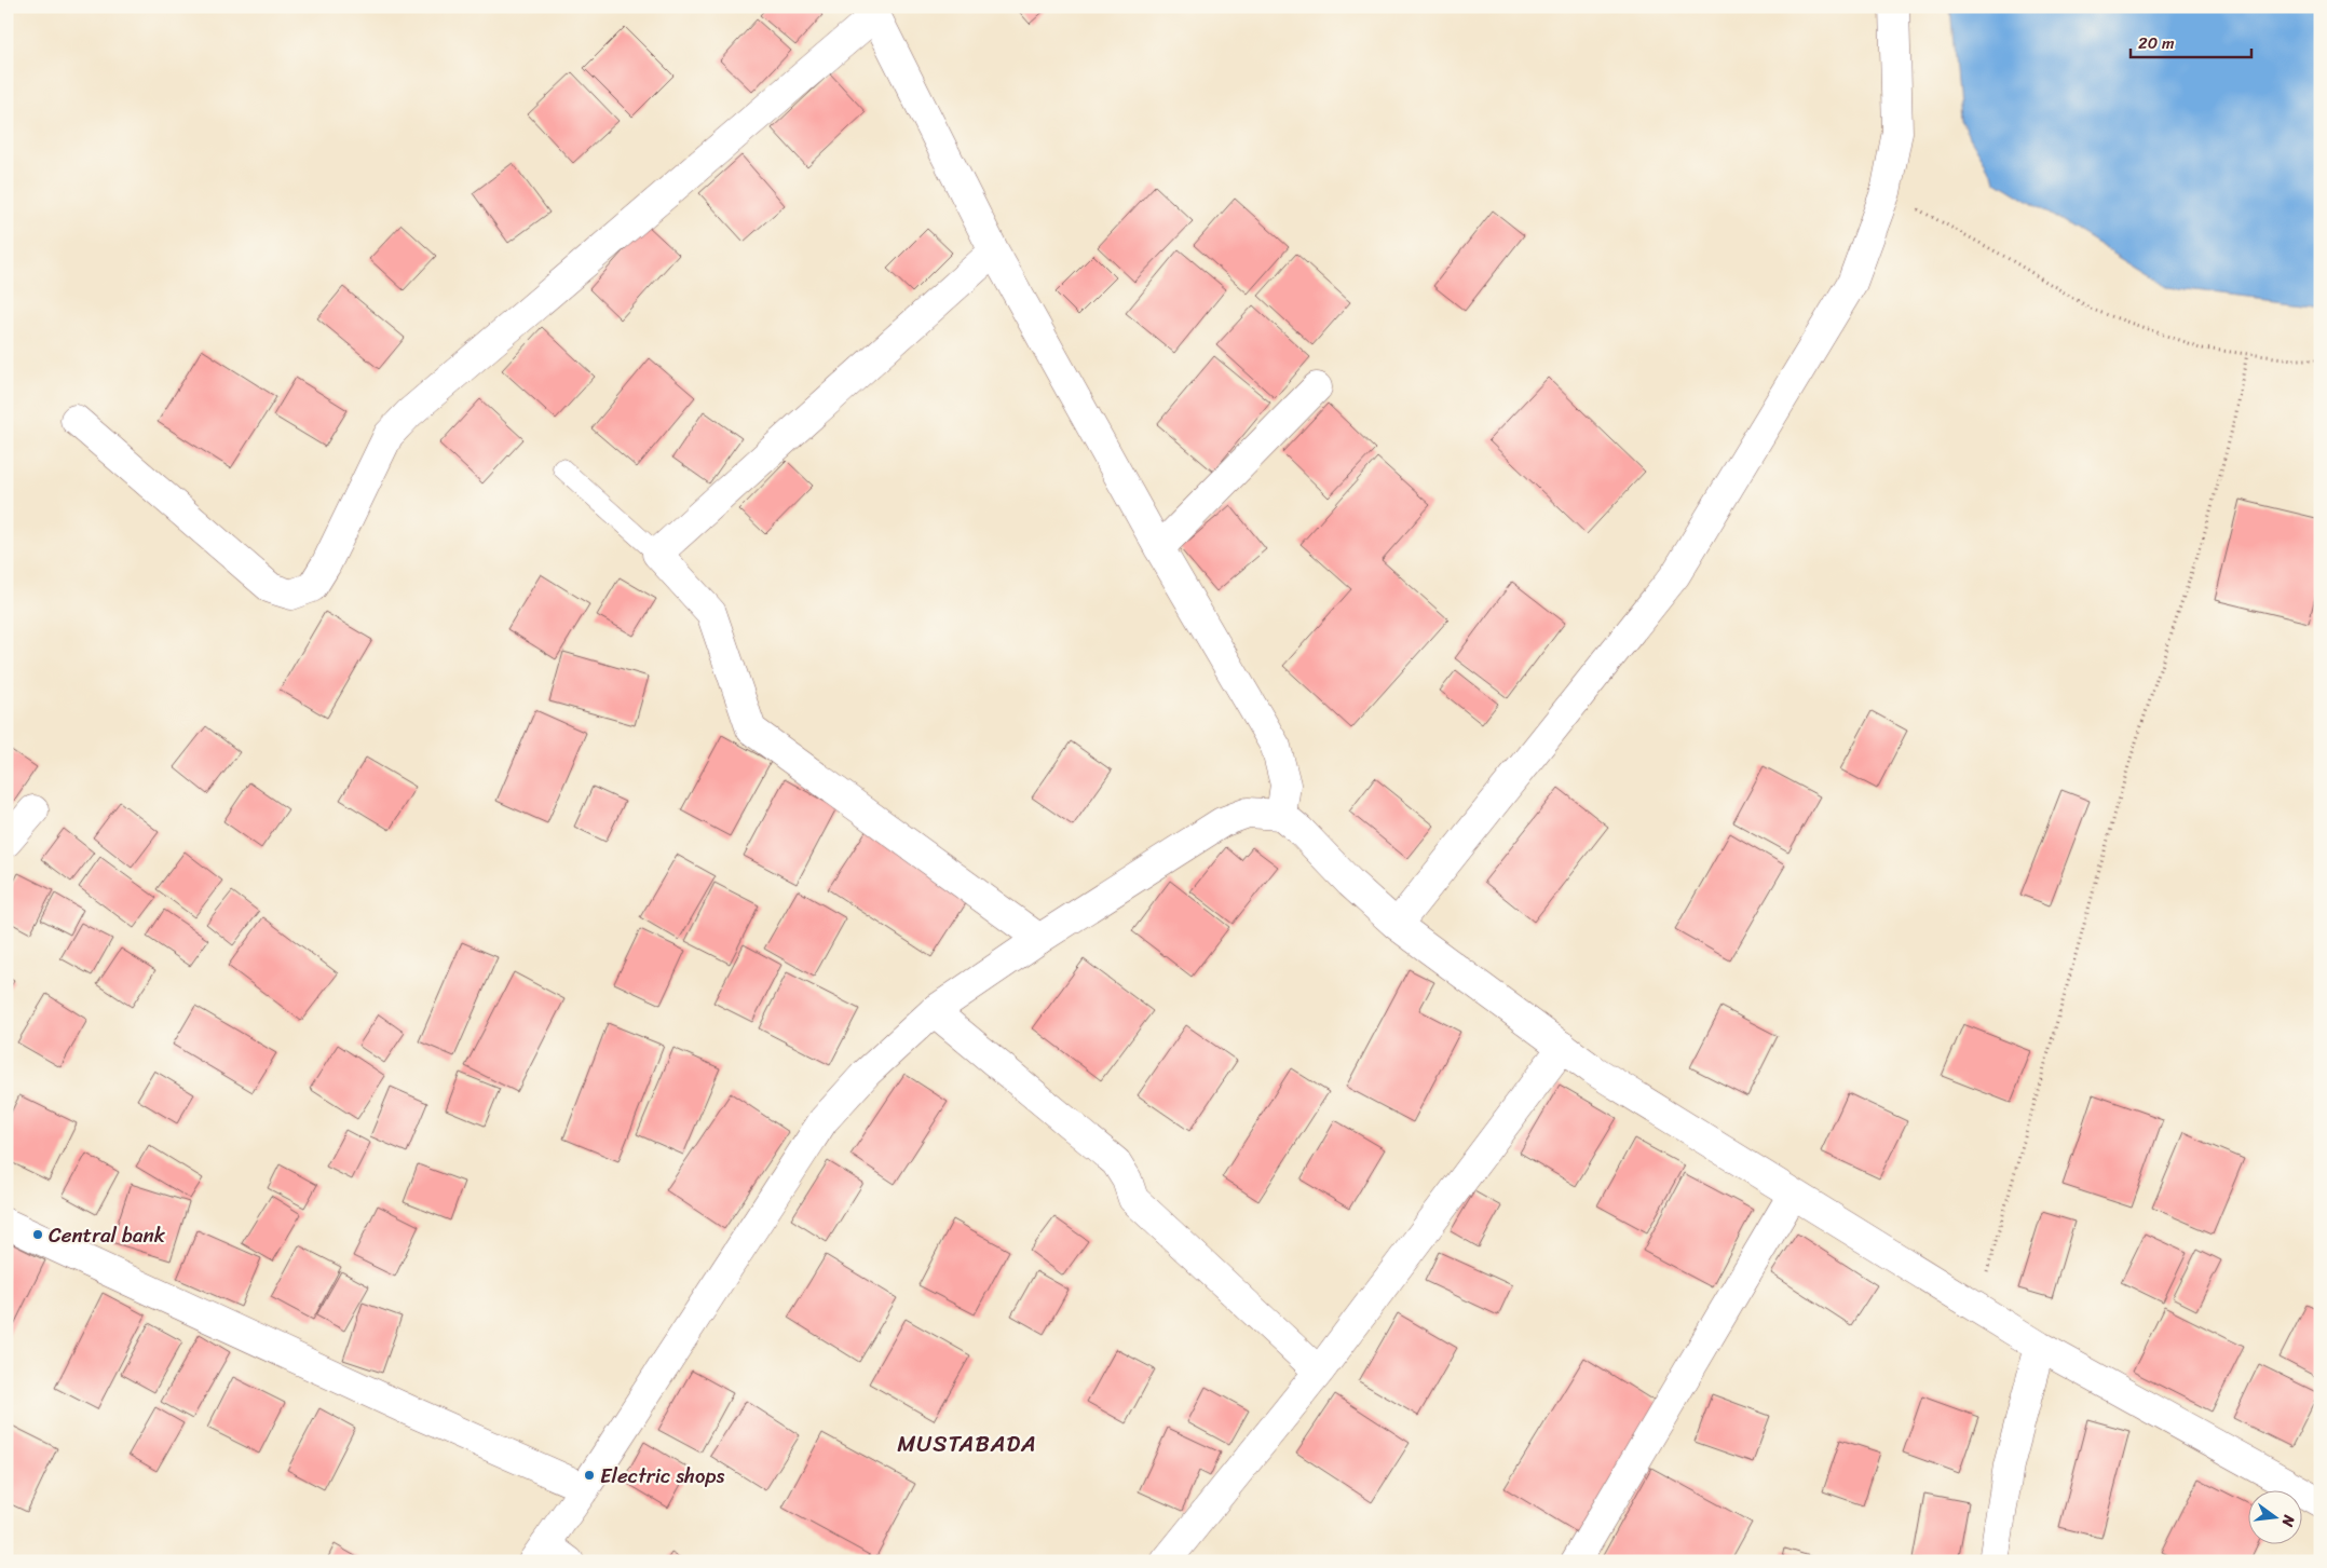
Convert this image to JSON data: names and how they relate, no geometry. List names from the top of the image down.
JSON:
{
  "districts": ["MUSTABADA"],
  "places": ["Central bank", "Electric shops"],
  "scale_bar": "20 m",
  "north": "right"
}
